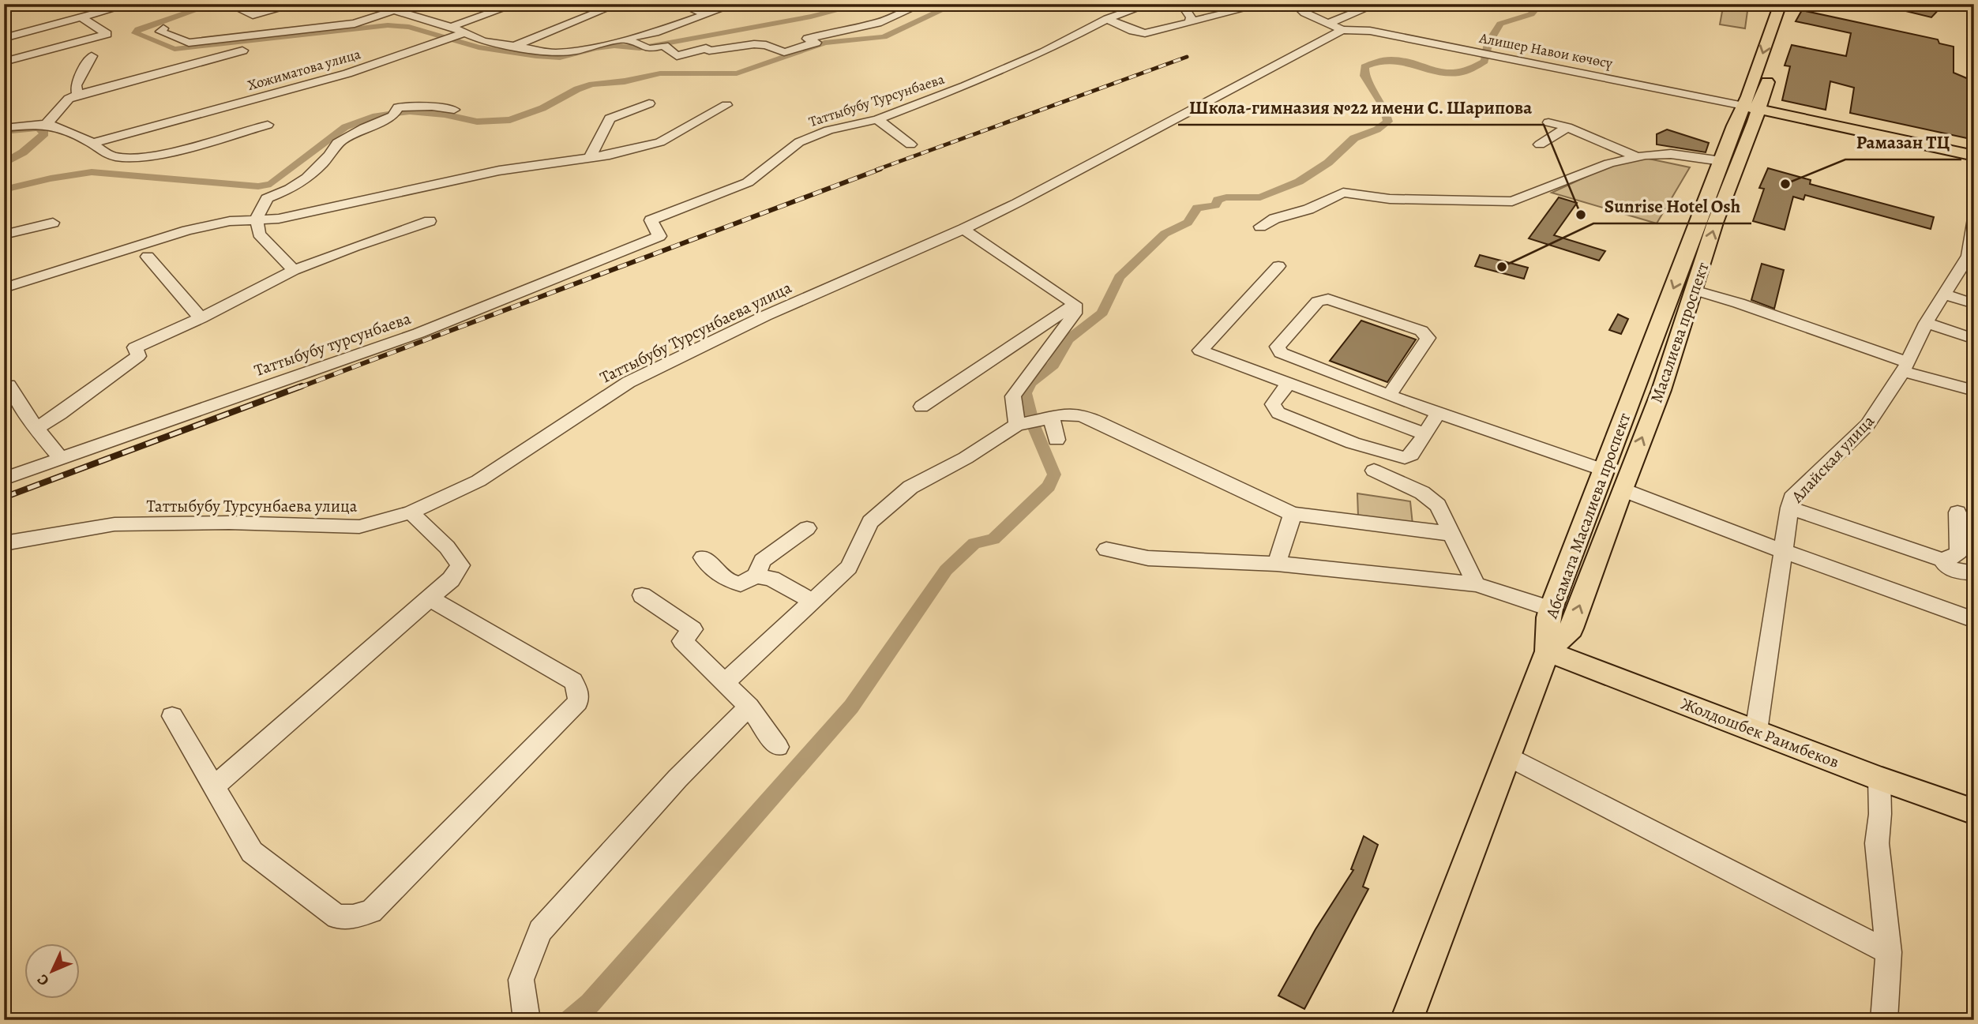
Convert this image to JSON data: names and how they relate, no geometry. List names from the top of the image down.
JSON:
{
  "streets": {
    "main road": ["Масалиева проспект", "Абсамата Масалиева проспект", "Жолдошбек Раимбеков"],
    "street": [
      "Алишер Навои көчөсү",
      "Хожиматова улица",
      "Таттыбубу Турсунбаева",
      "Таттыбубу Турсунбаева улица",
      "Таттыбубу турсунбаева",
      "Алайская улица"
    ]
  },
  "crossings": [
    ["Алишер Навои көчөсү", "Таттыбубу Турсунбаева улица"],
    ["Алишер Навои көчөсү", "Абсамата Масалиева проспект"],
    ["Таттыбубу Турсунбаева", "Таттыбубу турсунбаева"],
    ["Масалиева проспект", "Абсамата Масалиева проспект"],
    ["Масалиева проспект", "Жолдошбек Раимбеков"],
    ["Алайская улица", "Жолдошбек Раимбеков"],
    ["Абсамата Масалиева проспект", "Жолдошбек Раимбеков"]
  ],
  "one_way": ["Масалиева проспект"],
  "places": ["Рамазан ТЦ", "Школа-гимназия №22 имени С. Шарипова", "Sunrise Hotel Osh"],
  "north": "bottom left"
}
